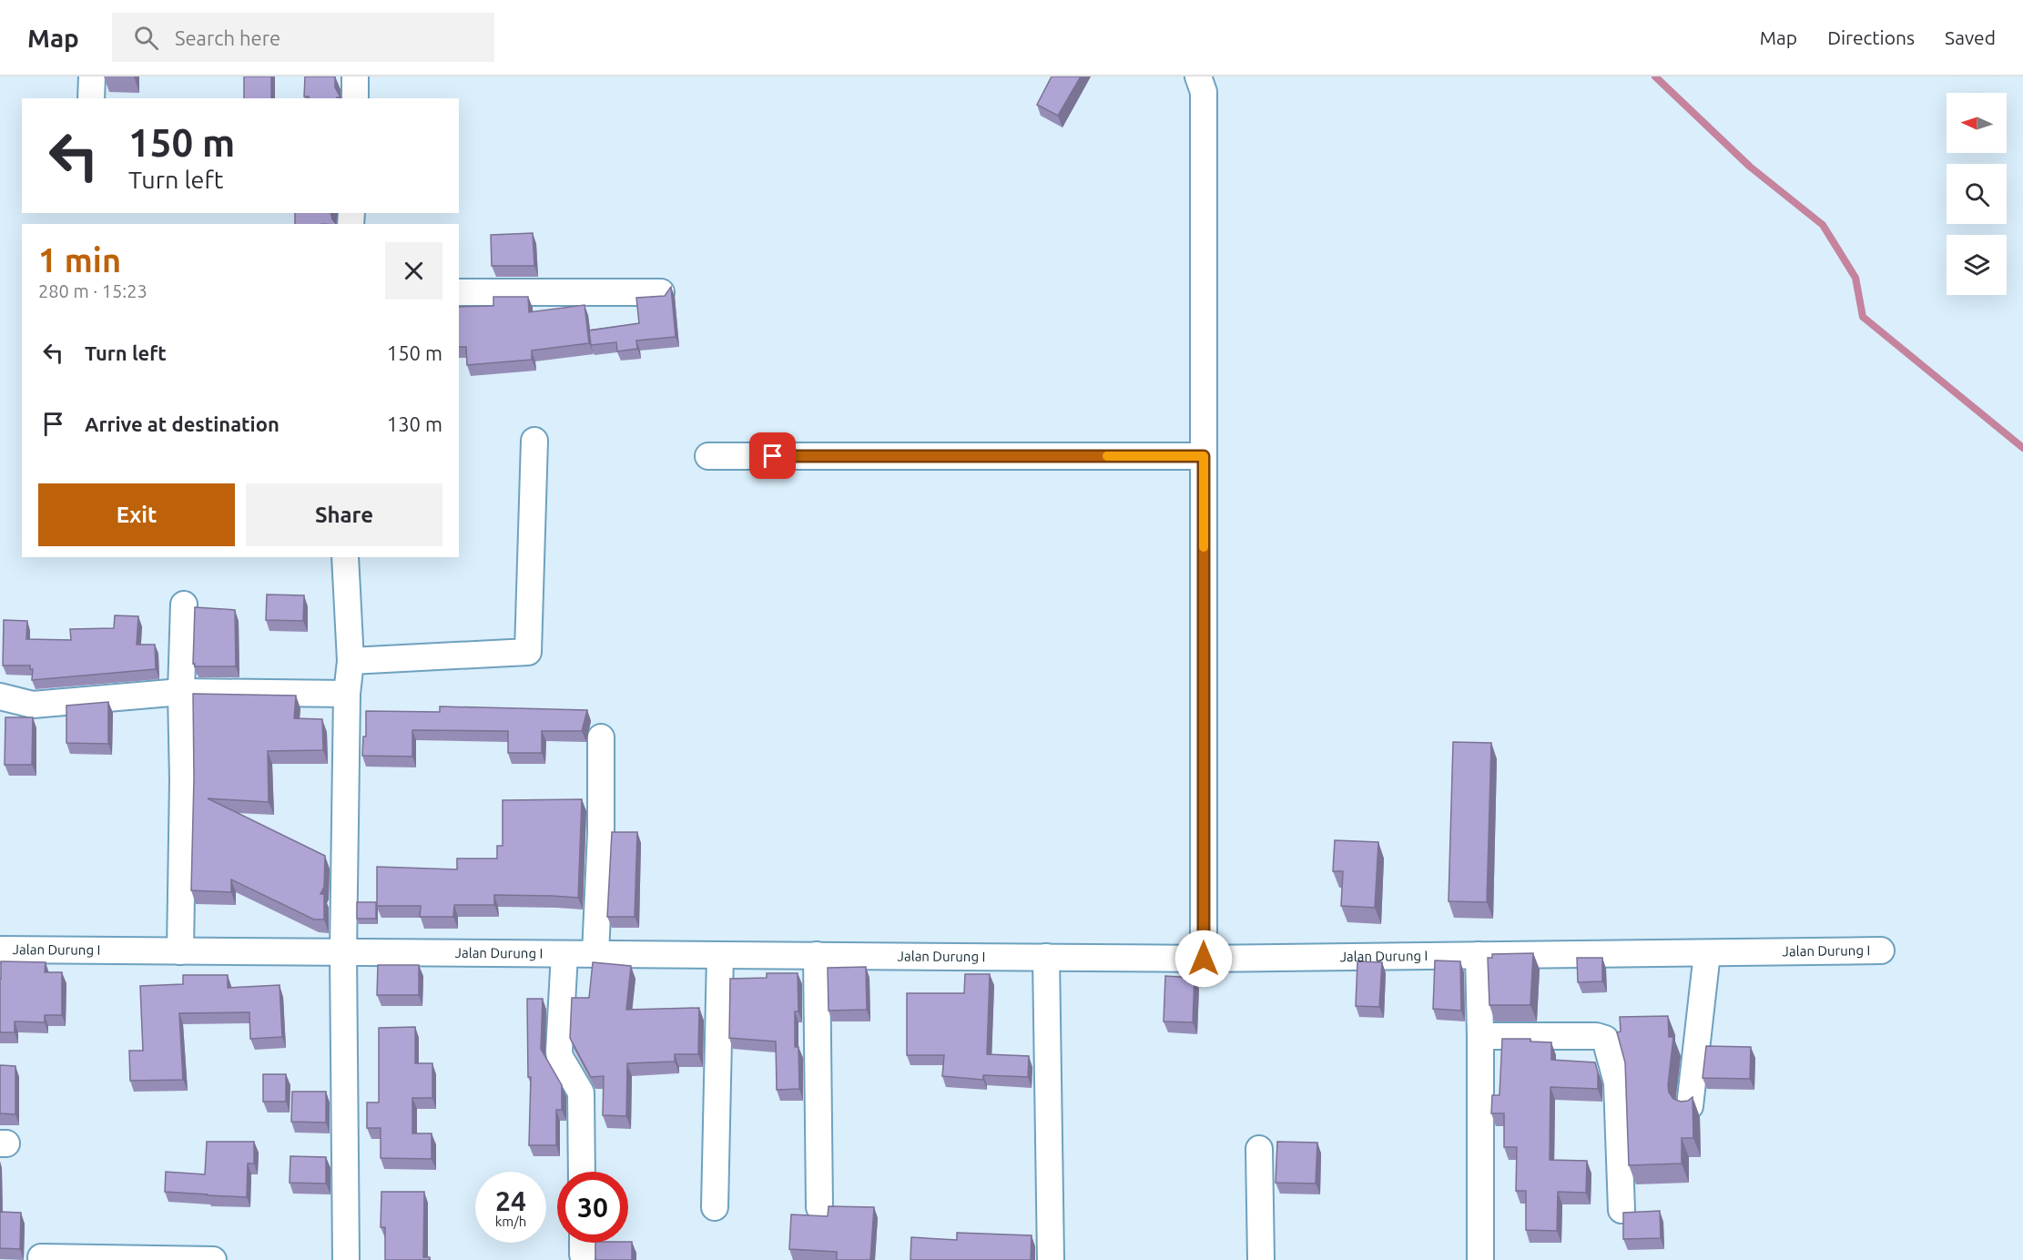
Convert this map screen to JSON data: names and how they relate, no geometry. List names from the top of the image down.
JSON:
{
  "streets": {
    "street": ["Jalan Durung I"]
  },
  "north": "left",
  "page": {
    "header": "Map",
    "search": "Search here",
    "nav": ["Map", "Directions", "Saved"],
    "turn": ["150 m", "Turn left"],
    "heading": ["1 min", "280 m · 15:23"],
    "list": [
      {
        "name": "Turn left",
        "value": "150 m"
      },
      {
        "name": "Arrive at destination",
        "value": "130 m"
      }
    ],
    "buttons": ["Exit", "Share"],
    "speed": "24 km/h",
    "limit": "30"
  }
}
